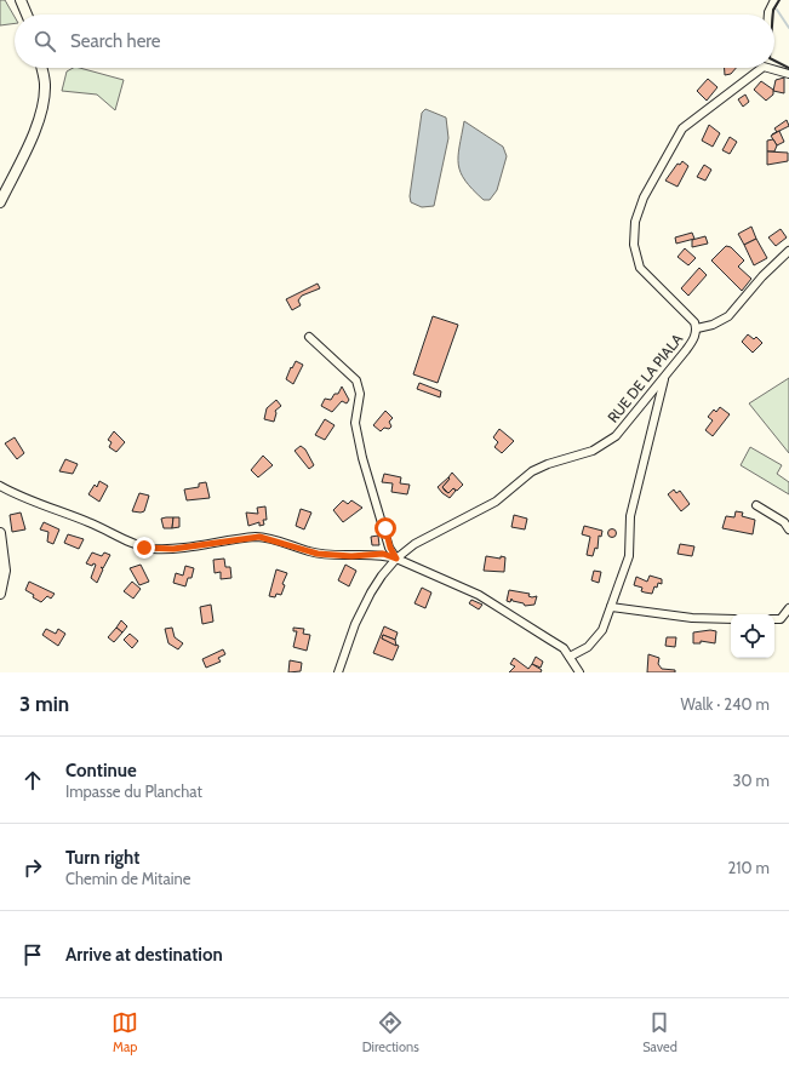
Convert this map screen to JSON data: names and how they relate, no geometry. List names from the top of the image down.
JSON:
{
  "streets": {
    "street": ["RUE DE LA PIALA"]
  },
  "page": {
    "search": "Search here",
    "heading": ["3 min", "Walk · 240 m"],
    "list": [
      ["Continue", "Impasse du Planchat", "30 m"],
      ["Turn right", "Chemin de Mitaine", "210 m"],
      "Arrive at destination"
    ],
    "nav": ["Map", "Directions", "Saved"]
  }
}
